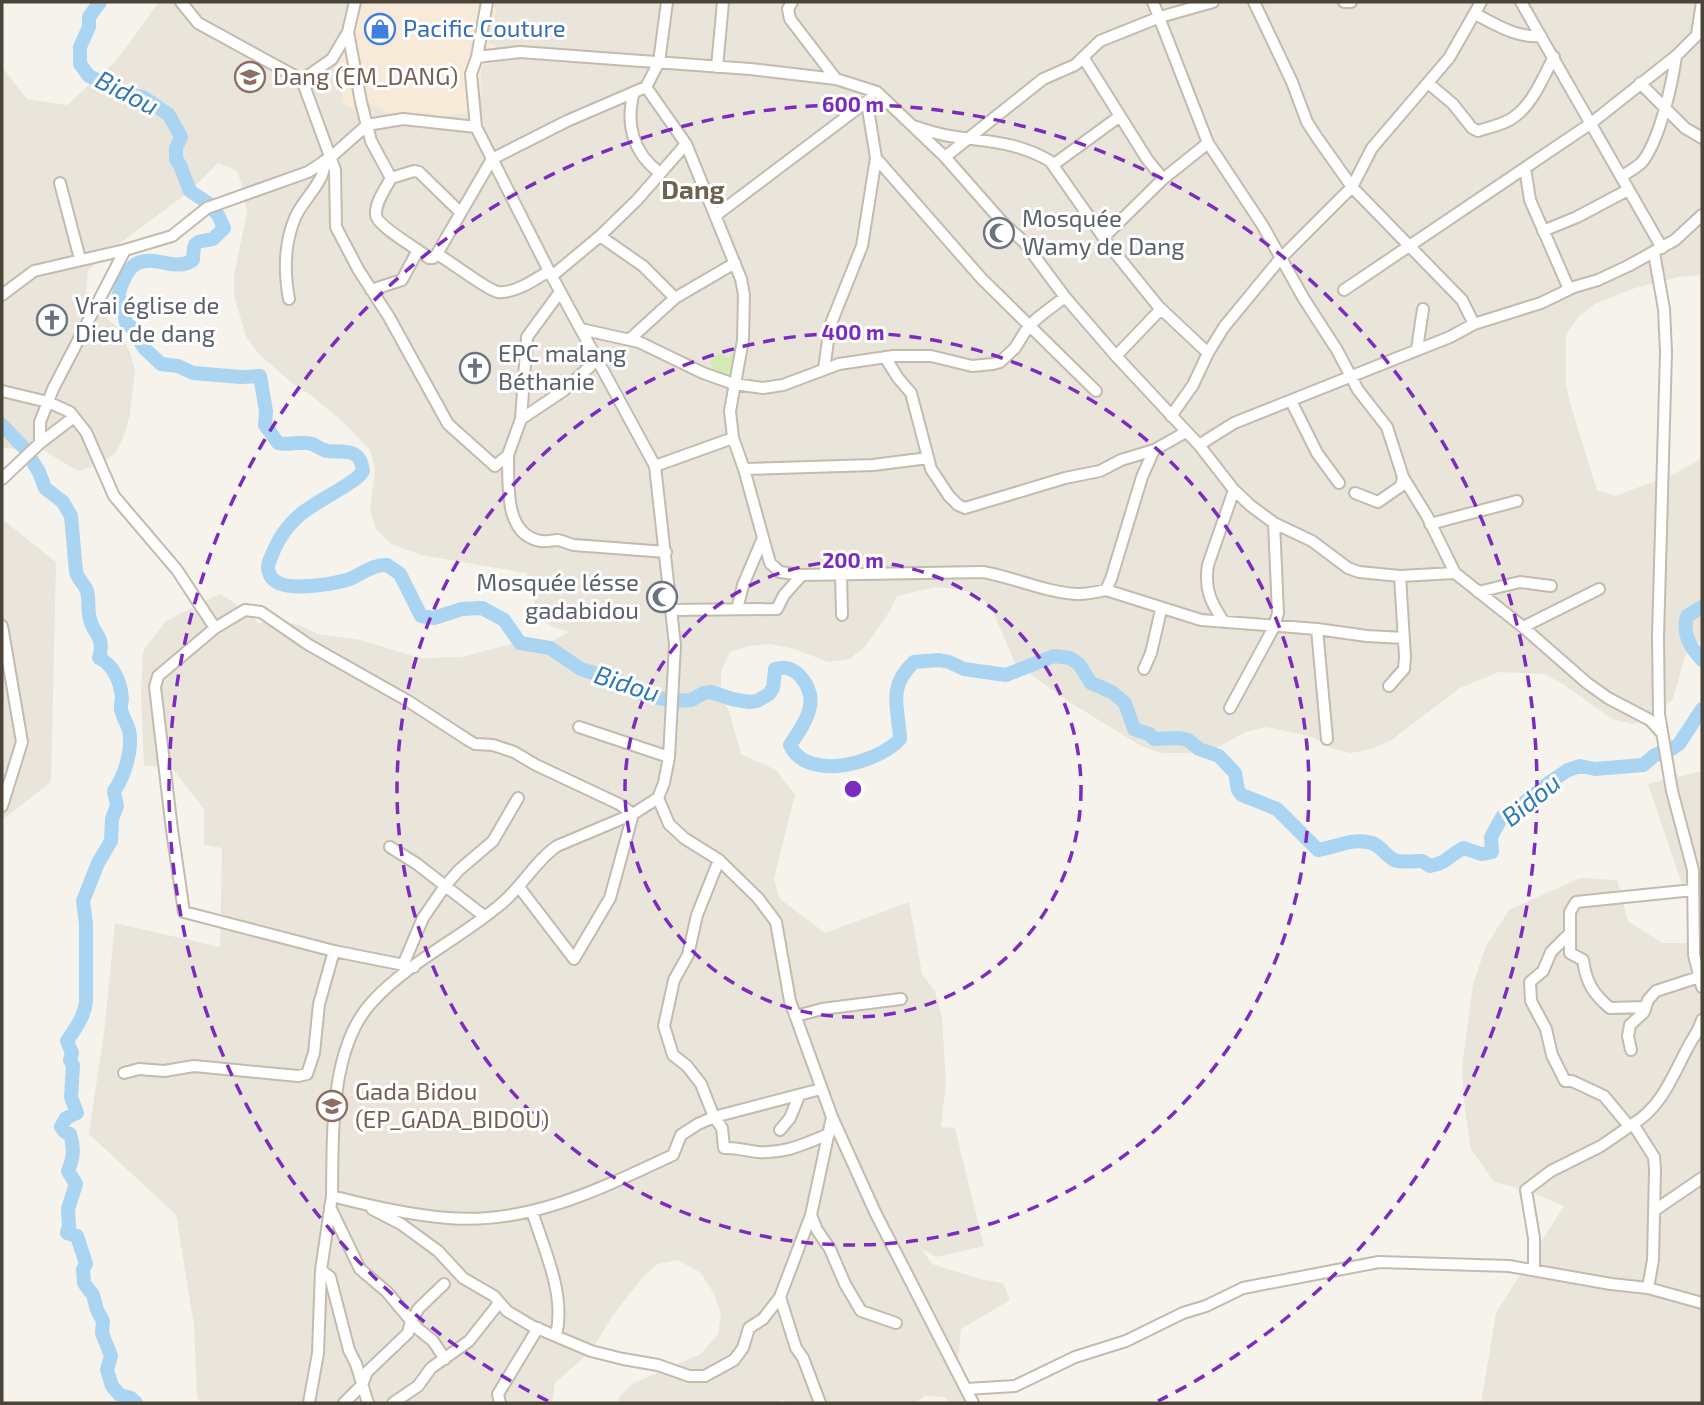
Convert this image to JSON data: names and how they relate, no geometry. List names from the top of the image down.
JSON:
{
  "districts": ["Dang"],
  "water": ["Bidou"],
  "places": {
    "shop": ["Pacific Couture"],
    "school or university": ["Dang (EM_DANG)", "Gada Bidou (EP_GADA_BIDOU)"],
    "mosque": ["Mosquée Wamy de Dang", "Mosquée lésse gadabidou"],
    "church": ["Vrai église de Dieu de dang", "EPC malang Béthanie"]
  },
  "rings": ["600 m", "400 m", "200 m"]
}
